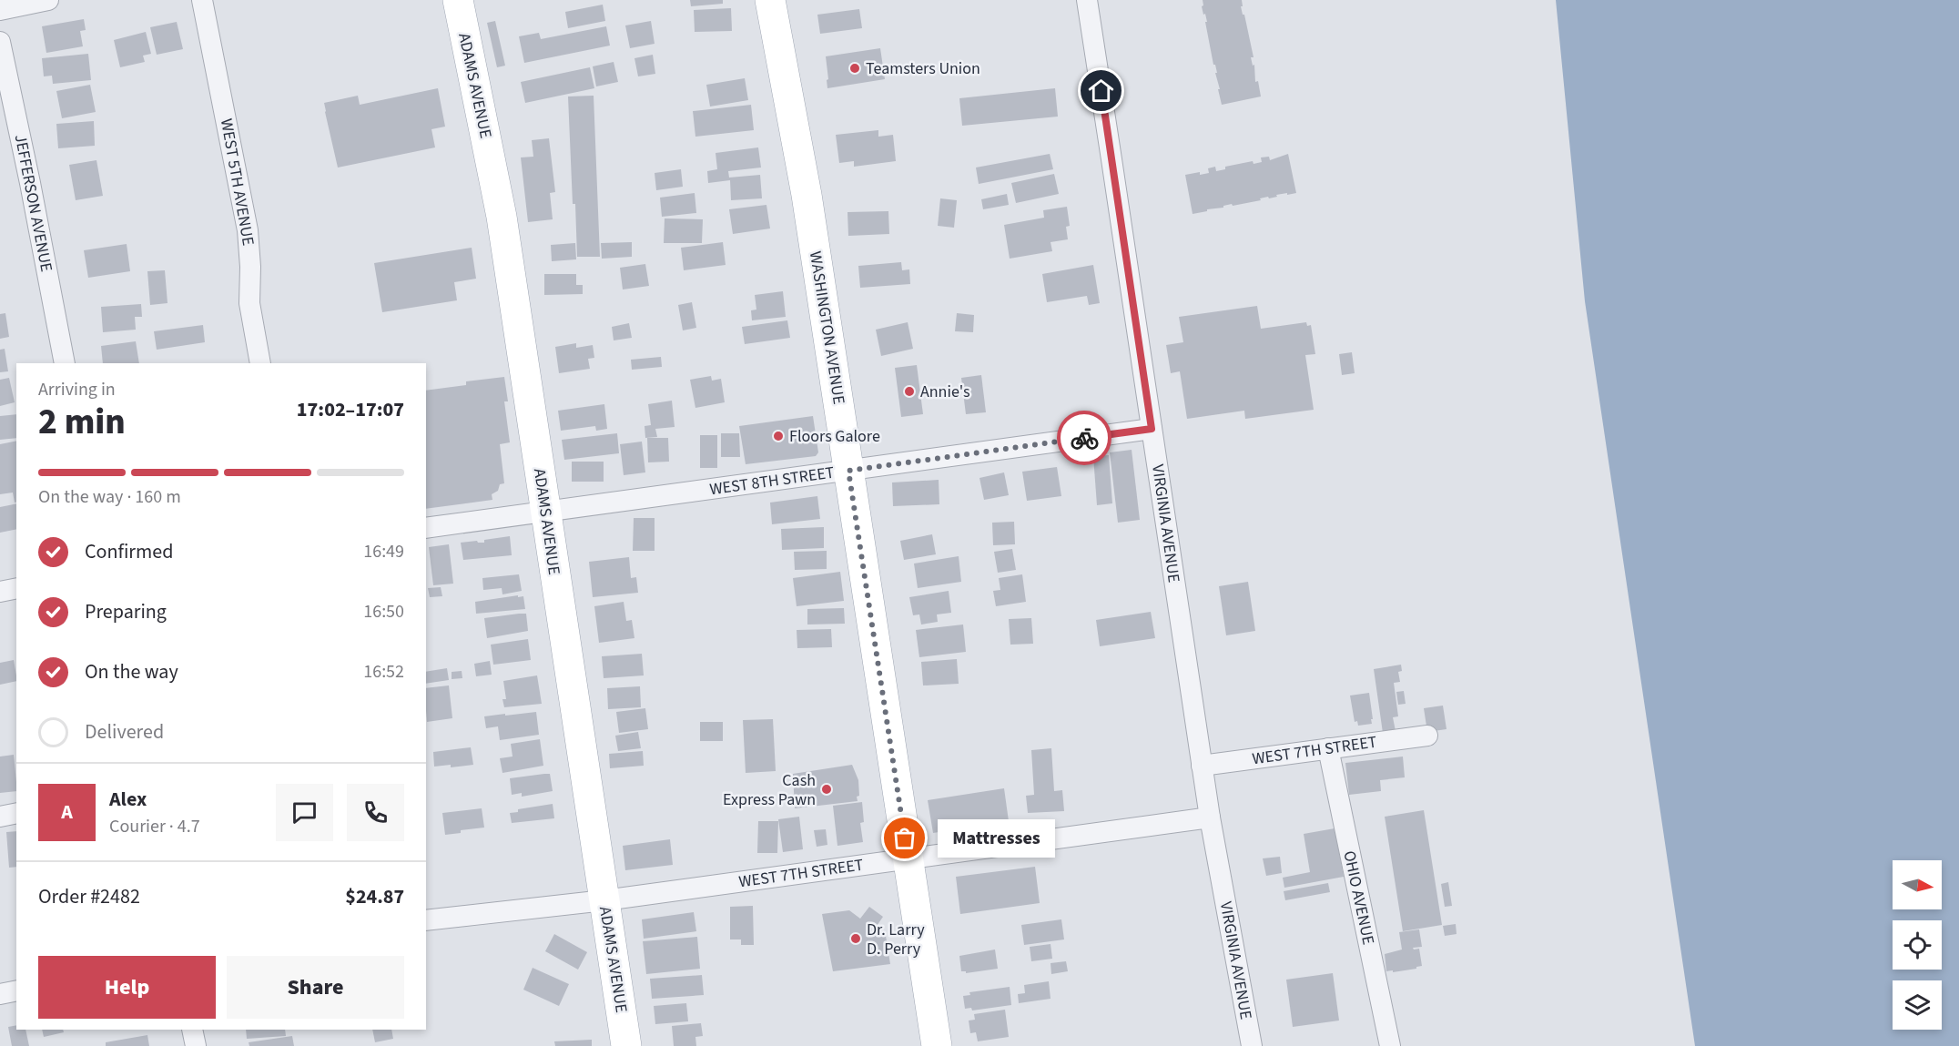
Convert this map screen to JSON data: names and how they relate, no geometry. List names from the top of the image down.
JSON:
{
  "streets": {
    "main road": ["ADAMS AVENUE", "WASHINGTON AVENUE"],
    "street": [
      "WEST 5TH AVENUE",
      "JEFFERSON AVENUE",
      "WEST 8TH STREET",
      "VIRGINIA AVENUE",
      "WEST 7TH STREET",
      "OHIO AVENUE"
    ]
  },
  "crossings": [
    ["ADAMS AVENUE", "WEST 8TH STREET"],
    ["ADAMS AVENUE", "WEST 7TH STREET"],
    ["WASHINGTON AVENUE", "WEST 8TH STREET"],
    ["WASHINGTON AVENUE", "WEST 7TH STREET"],
    ["WEST 8TH STREET", "VIRGINIA AVENUE"],
    ["VIRGINIA AVENUE", "WEST 7TH STREET"],
    ["WEST 7TH STREET", "OHIO AVENUE"]
  ],
  "places": [
    "Teamsters Union",
    "Annie's",
    "Floors Galore",
    "Cash Express Pawn",
    "Mattresses",
    "Dr. Larry D. Perry"
  ],
  "north": "right",
  "page": {
    "heading": ["2 min", "Arriving in", "17:02–17:07"],
    "panel": [
      "Alex",
      "Courier · 4.7",
      "Order #2482",
      "$24.87"
    ],
    "bar": "On the way · 160 m",
    "list": [
      ["Confirmed", "16:49"],
      ["Preparing", "16:50"],
      ["On the way", "16:52"],
      "Delivered"
    ],
    "round": "A",
    "bubble": "Mattresses",
    "buttons": ["Help", "Share"]
  }
}
